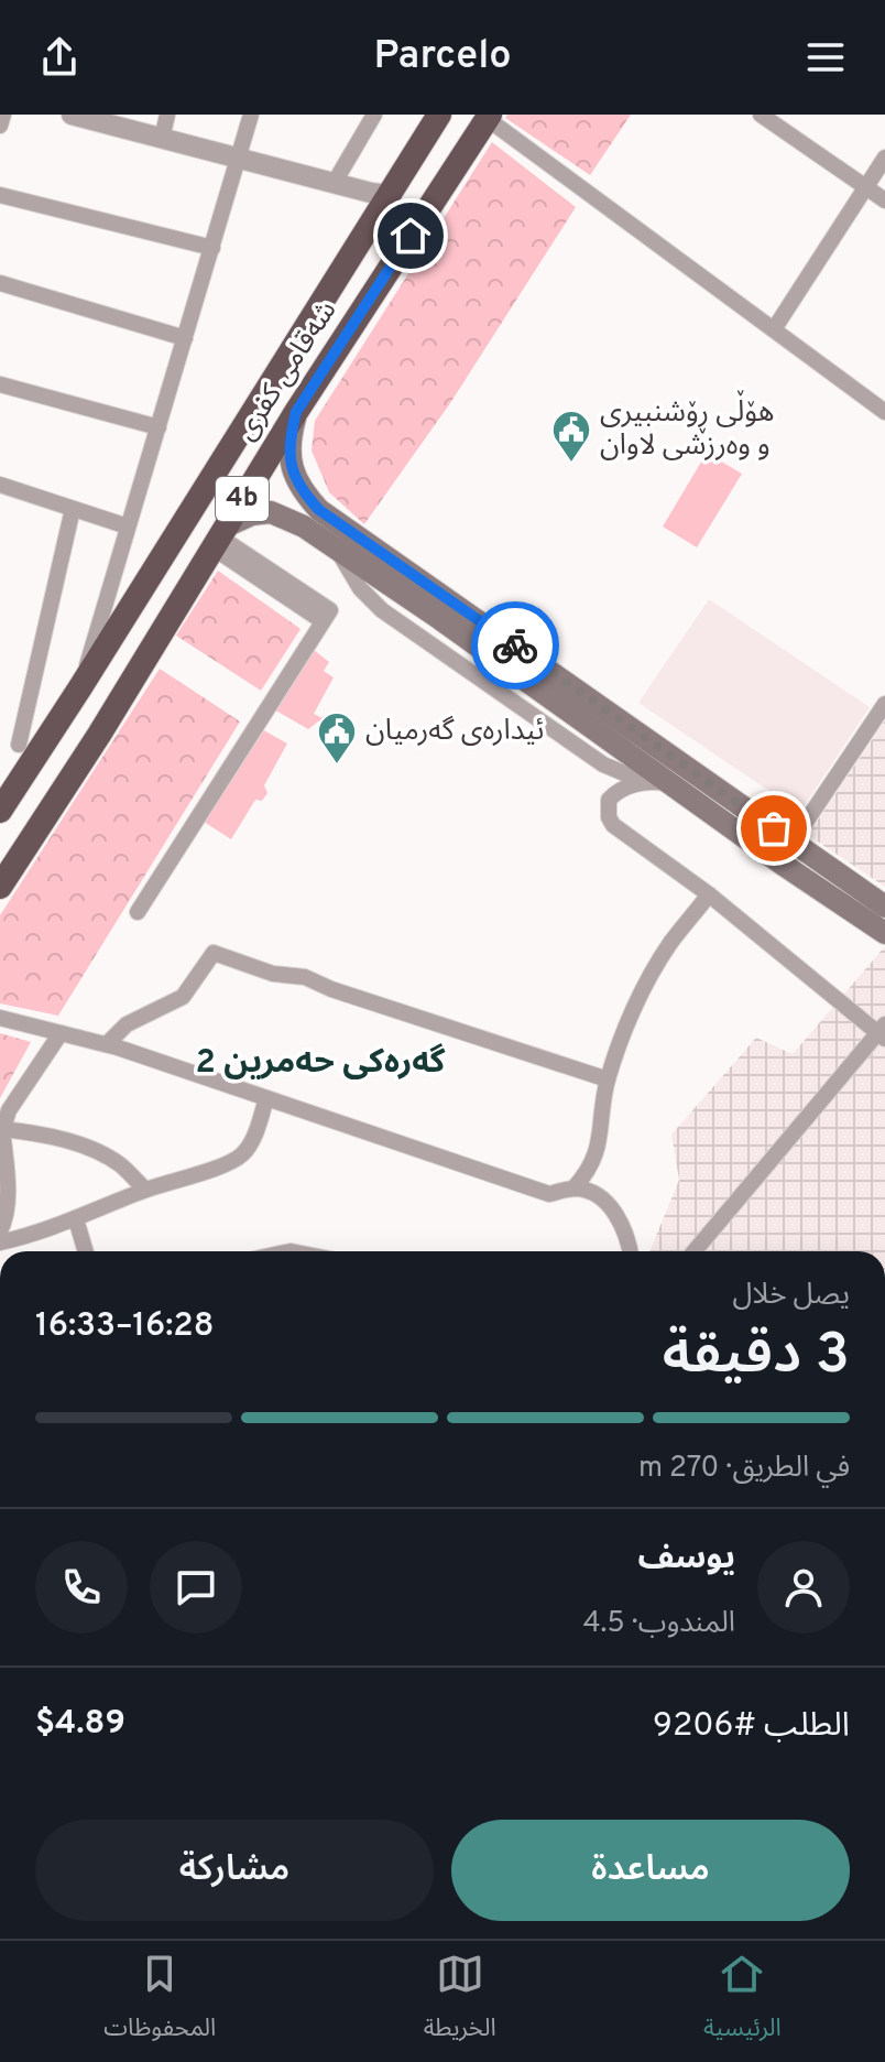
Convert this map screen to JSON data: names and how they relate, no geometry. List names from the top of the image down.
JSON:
{
  "streets": {
    "highway": ["شەقامی کفری", "4b"]
  },
  "districts": ["گەرەکی حەمرین 2"],
  "places": {
    "public building": ["هۆڵی ڕۆشنبیری و وەرزشی لاوان", "ئیدارەی گەرمیان"]
  },
  "page": {
    "header": "Parcelo",
    "heading": ["3 دقيقة", "يصل خلال", "16:28–16:33"],
    "panel": [
      "يوسف",
      "المندوب · 4.5",
      "الطلب #9206",
      "$4.89"
    ],
    "bar": "في الطريق · 270 m",
    "buttons": ["مساعدة", "مشاركة"],
    "tabs": ["الرئيسية", "الخريطة", "المحفوظات"]
  }
}
